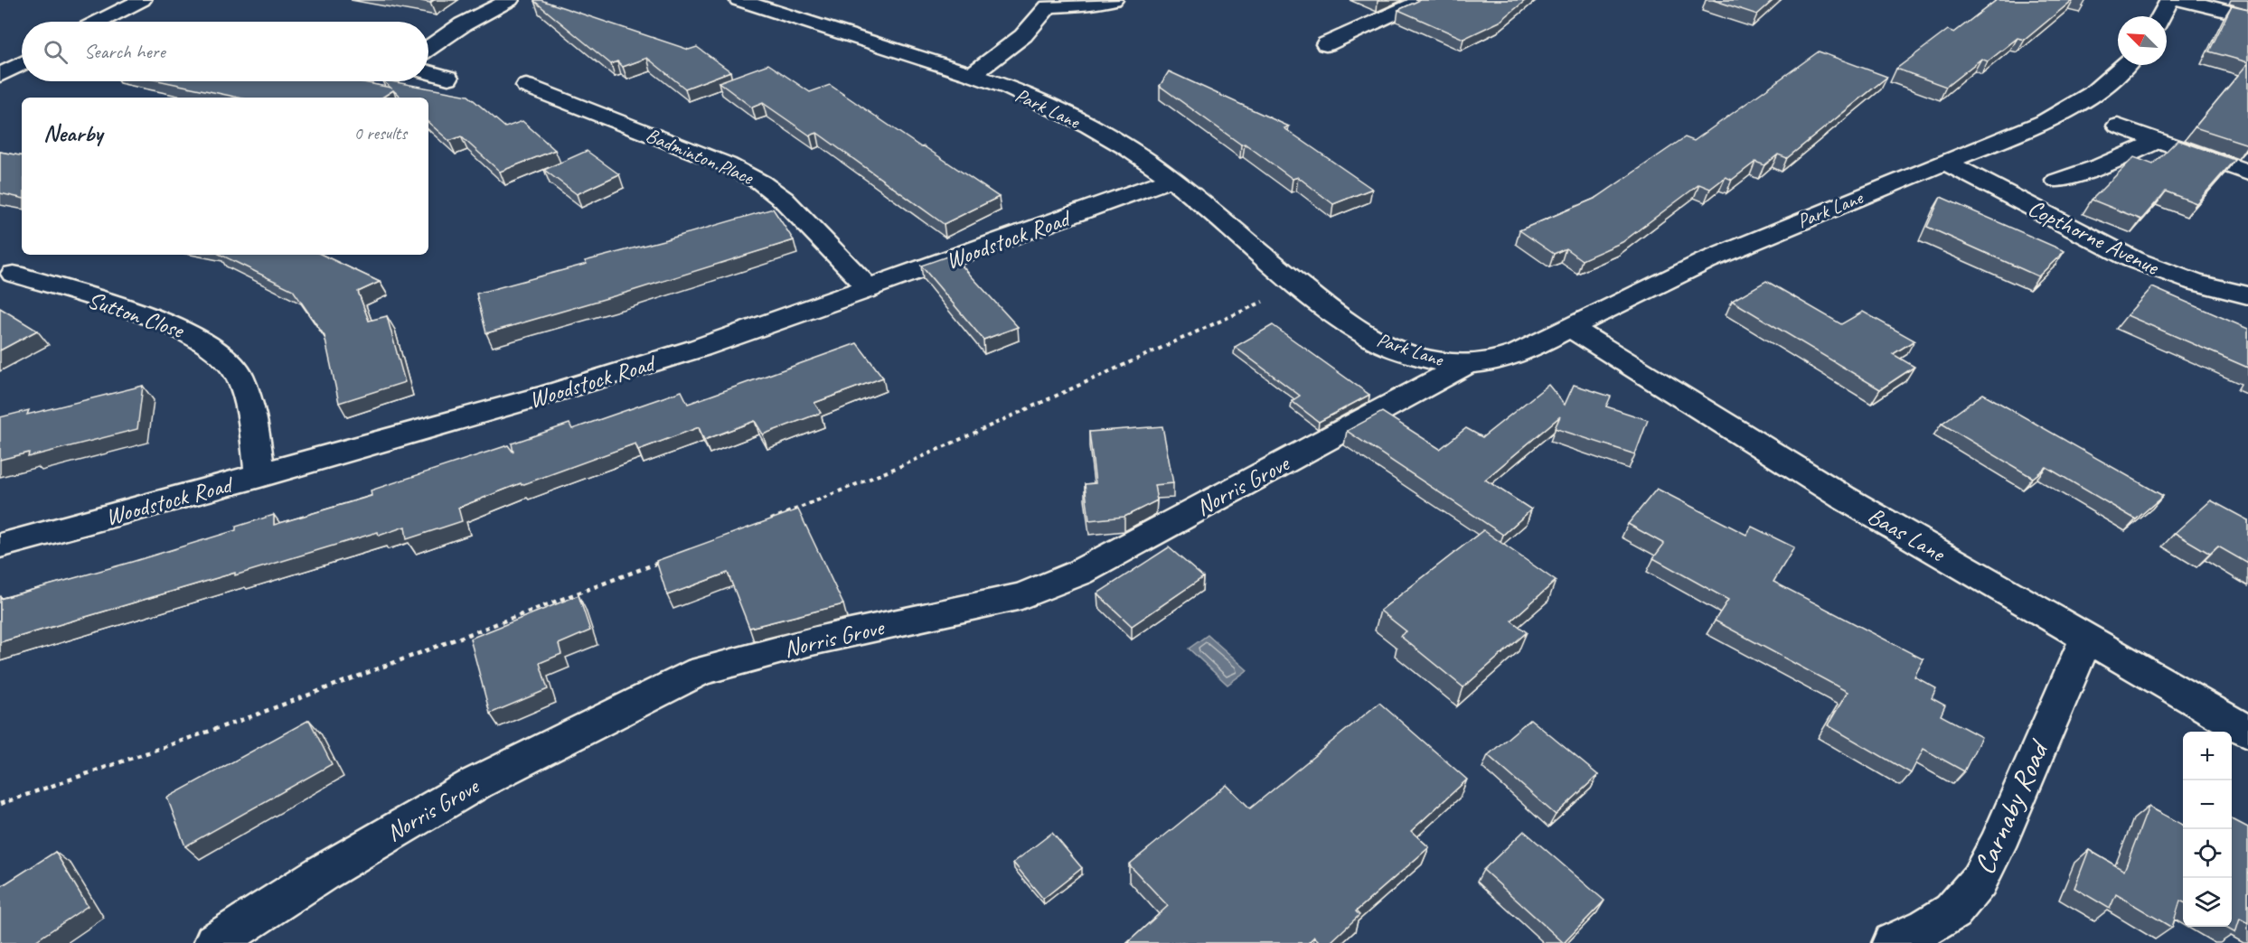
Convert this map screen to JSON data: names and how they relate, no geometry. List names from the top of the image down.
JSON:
{
  "streets": {
    "street": [
      "Park Lane",
      "Badminton Place",
      "Copthorne Avenue",
      "Woodstock Road",
      "Sutton Close",
      "Norris Grove",
      "Baas Lane",
      "Carnaby Road"
    ]
  },
  "crossings": [
    ["Park Lane", "Copthorne Avenue"],
    ["Park Lane", "Woodstock Road"],
    ["Park Lane", "Norris Grove"],
    ["Park Lane", "Baas Lane"],
    ["Badminton Place", "Woodstock Road"],
    ["Woodstock Road", "Sutton Close"],
    ["Baas Lane", "Carnaby Road"]
  ],
  "north": "top left",
  "page": {
    "search": "Search here",
    "heading": ["Nearby", "0 results"],
    "map_buttons": ["+", "−"]
  }
}
